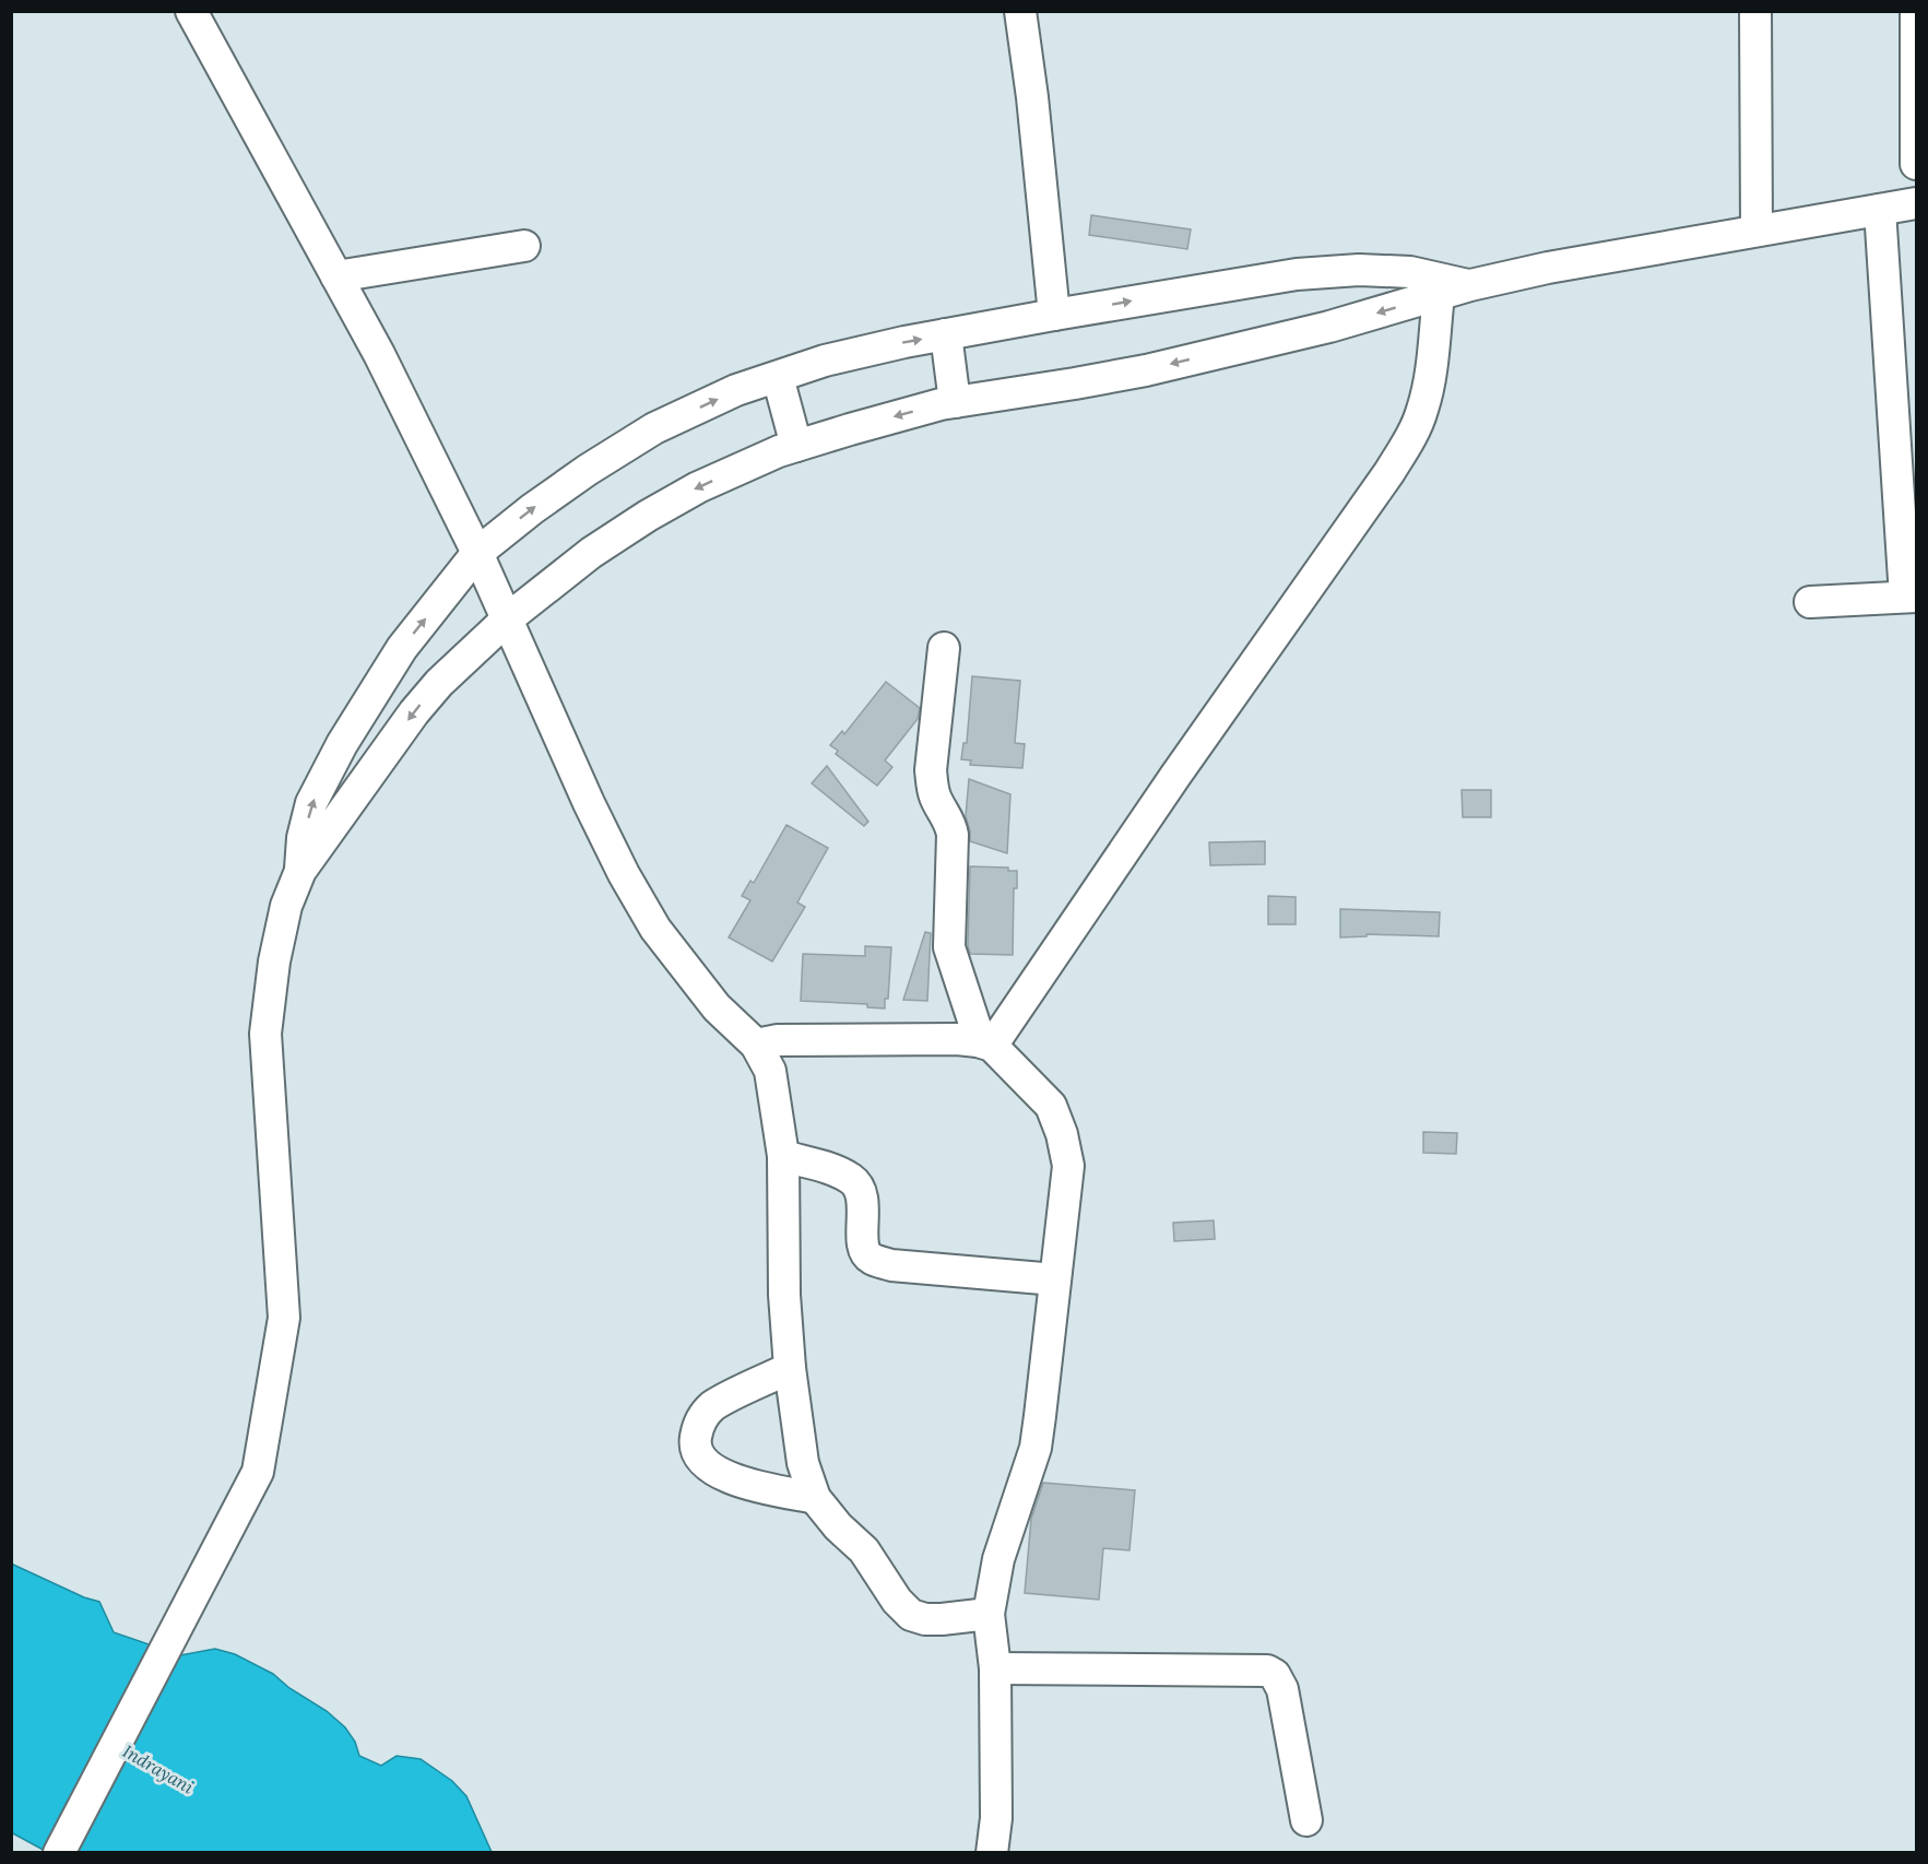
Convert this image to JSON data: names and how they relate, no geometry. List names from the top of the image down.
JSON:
{
  "water": ["Indrayani"]
}
